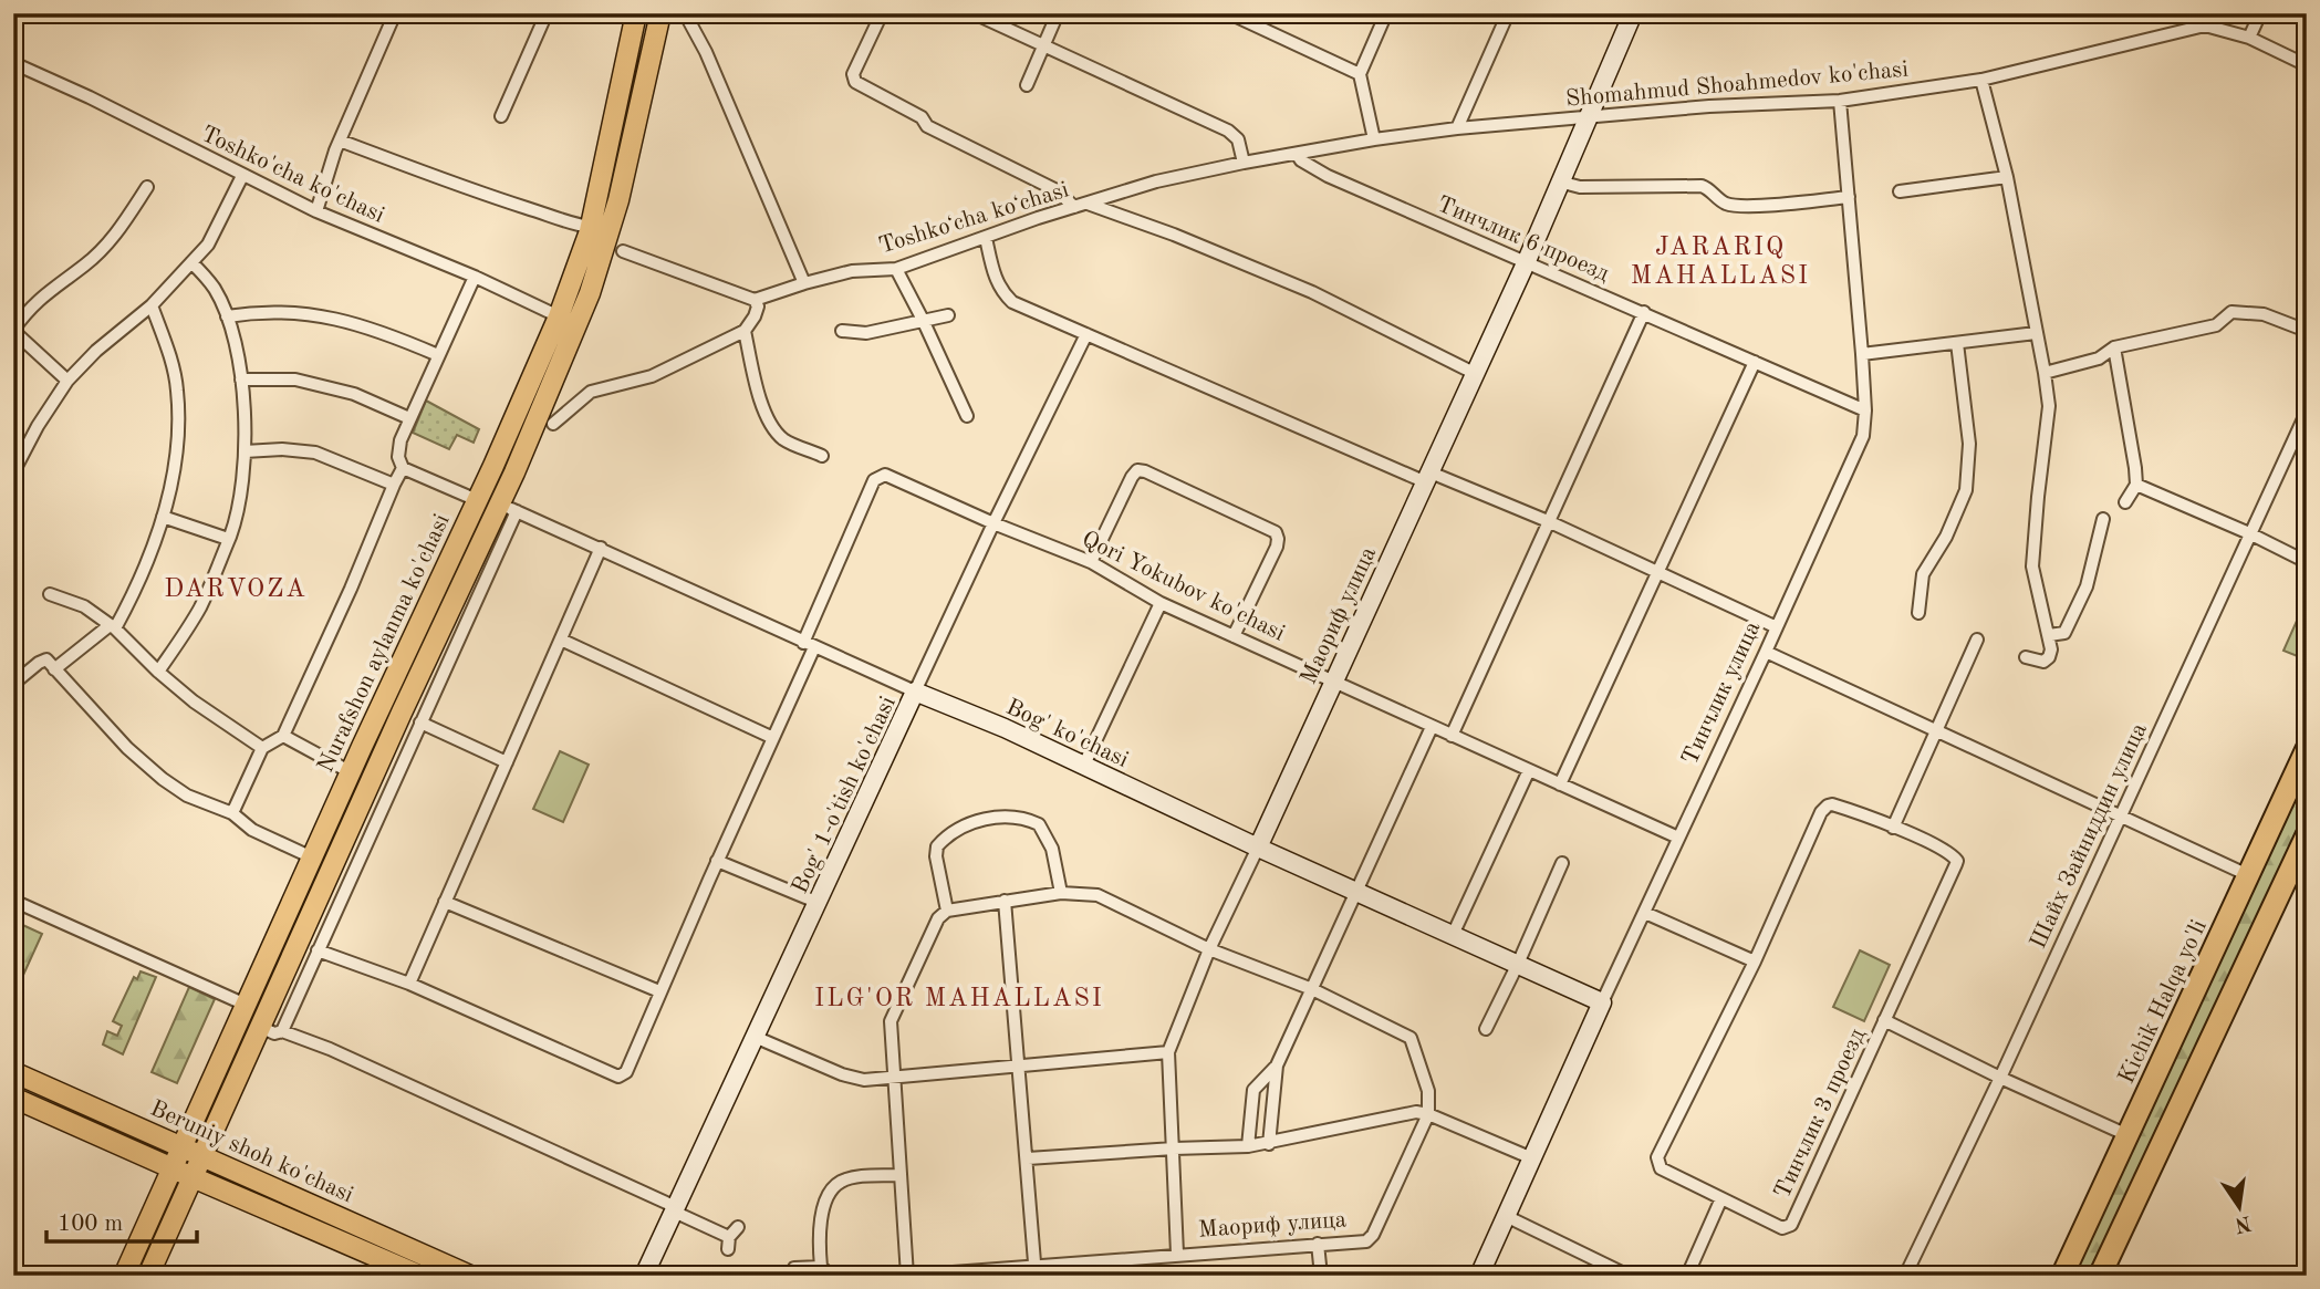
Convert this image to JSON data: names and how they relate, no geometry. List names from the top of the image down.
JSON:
{
  "streets": {
    "highway": ["Kichik Halqa yo'li"],
    "main road": ["Nurafshon aylanma ko'chasi", "Beruniy shoh ko'chasi"],
    "street": [
      "Shomahmud Shoahmedov ko'chasi",
      "Toshko'cha ko'chasi",
      "Toshkoʻcha koʻchasi",
      "Тинчлик 6 проезд",
      "Qori Yokubov ko'chasi",
      "Маориф улица",
      "Тинчлик улица",
      "Bog' ko'chasi",
      "Bog' 1-o'tish ko'chasi",
      "Шайх Зайниддин улица",
      "Тинчлик 3 проезд"
    ]
  },
  "crossings": [
    ["Shomahmud Shoahmedov ko'chasi", "Toshkoʻcha koʻchasi"],
    ["Shomahmud Shoahmedov ko'chasi", "Тинчлик 6 проезд"],
    ["Shomahmud Shoahmedov ko'chasi", "Маориф улица"],
    ["Shomahmud Shoahmedov ko'chasi", "Тинчлик улица"],
    ["Toshko'cha ko'chasi", "Nurafshon aylanma ko'chasi"],
    ["Toshkoʻcha koʻchasi", "Тинчлик 6 проезд"],
    ["Тинчлик 6 проезд", "Маориф улица"],
    ["Тинчлик 6 проезд", "Тинчлик улица"],
    ["Qori Yokubov ko'chasi", "Маориф улица"],
    ["Qori Yokubov ko'chasi", "Тинчлик улица"],
    ["Qori Yokubov ko'chasi", "Bog' ko'chasi"],
    ["Qori Yokubov ko'chasi", "Bog' 1-o'tish ko'chasi"],
    ["Маориф улица", "Bog' ko'chasi"],
    ["Nurafshon aylanma ko'chasi", "Beruniy shoh ko'chasi"],
    ["Тинчлик улица", "Bog' ko'chasi"],
    ["Bog' ko'chasi", "Bog' 1-o'tish ko'chasi"]
  ],
  "districts": ["JARARIQ MAHALLASI", "DARVOZA", "ILG'OR MAHALLASI"],
  "scale_bar": "100 m",
  "north": "bottom"
}
